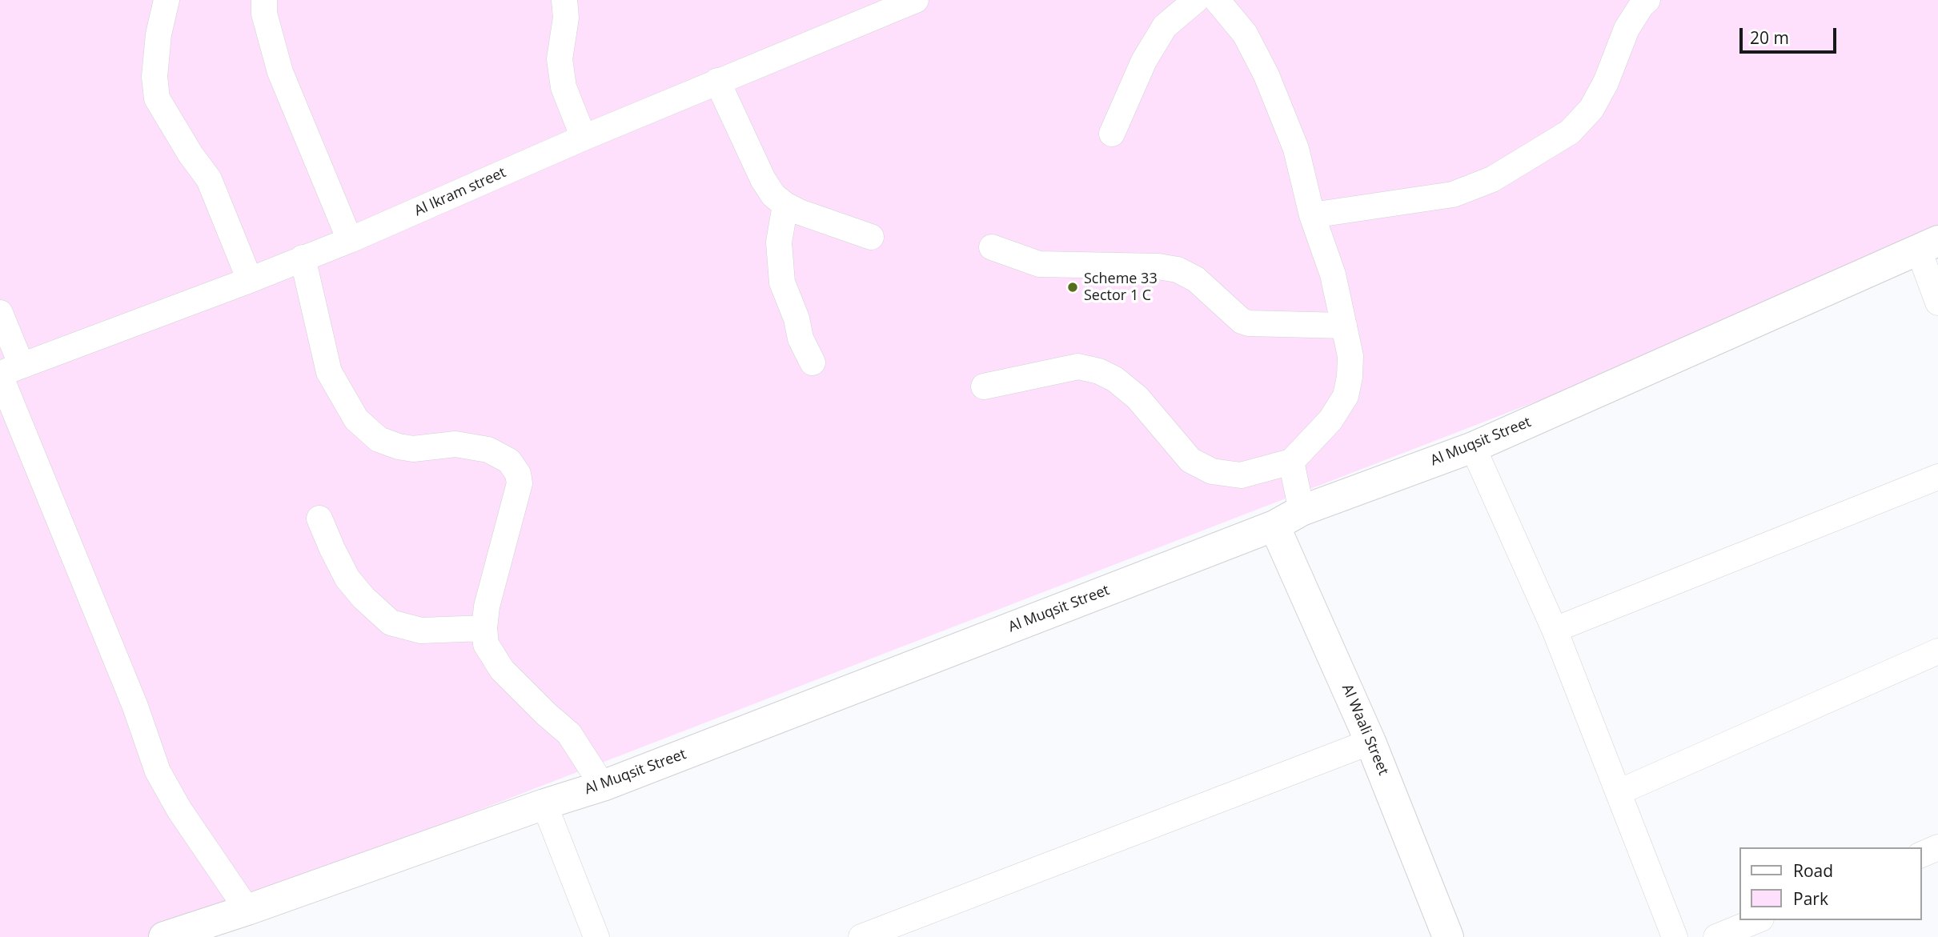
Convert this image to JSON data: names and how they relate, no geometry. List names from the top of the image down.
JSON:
{
  "streets": {
    "street": ["Al Ikram street", "Al Muqsit Street", "Al Waali Street"]
  },
  "crossings": [
    ["Al Muqsit Street", "Al Waali Street"]
  ],
  "places": ["Scheme 33 Sector 1 C"],
  "legend": ["Road", "Park"],
  "scale_bar": "20 m"
}
